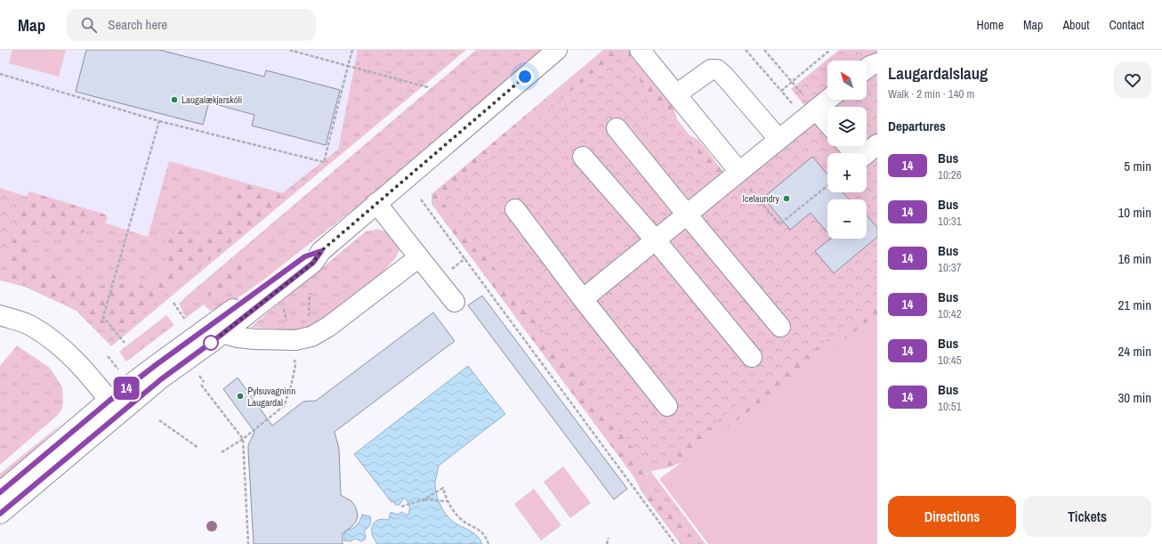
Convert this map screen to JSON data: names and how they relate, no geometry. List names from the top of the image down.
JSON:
{
  "places": ["Laugalækjarskóli", "Icelaundry", "Pylsuvagninn Laugardal"],
  "lines": ["bus line 14"],
  "north": "top left",
  "page": {
    "header": "Map",
    "search": "Search here",
    "nav": [
      "Home",
      "Map",
      "About",
      "Contact"
    ],
    "on_map": "14",
    "heading": [
      ["Laugardalslaug", "Walk · 2 min · 140 m"],
      "Departures"
    ],
    "map_buttons": ["+", "−"],
    "list": [
      {
        "mark": "14",
        "name": "Bus",
        "note": "10:26",
        "value": "5 min"
      },
      {
        "mark": "14",
        "name": "Bus",
        "note": "10:31",
        "value": "10 min"
      },
      {
        "mark": "14",
        "name": "Bus",
        "note": "10:37",
        "value": "16 min"
      },
      {
        "mark": "14",
        "name": "Bus",
        "note": "10:42",
        "value": "21 min"
      },
      {
        "mark": "14",
        "name": "Bus",
        "note": "10:45",
        "value": "24 min"
      },
      {
        "mark": "14",
        "name": "Bus",
        "note": "10:51",
        "value": "30 min"
      }
    ],
    "buttons": ["Directions", "Tickets"]
  }
}
